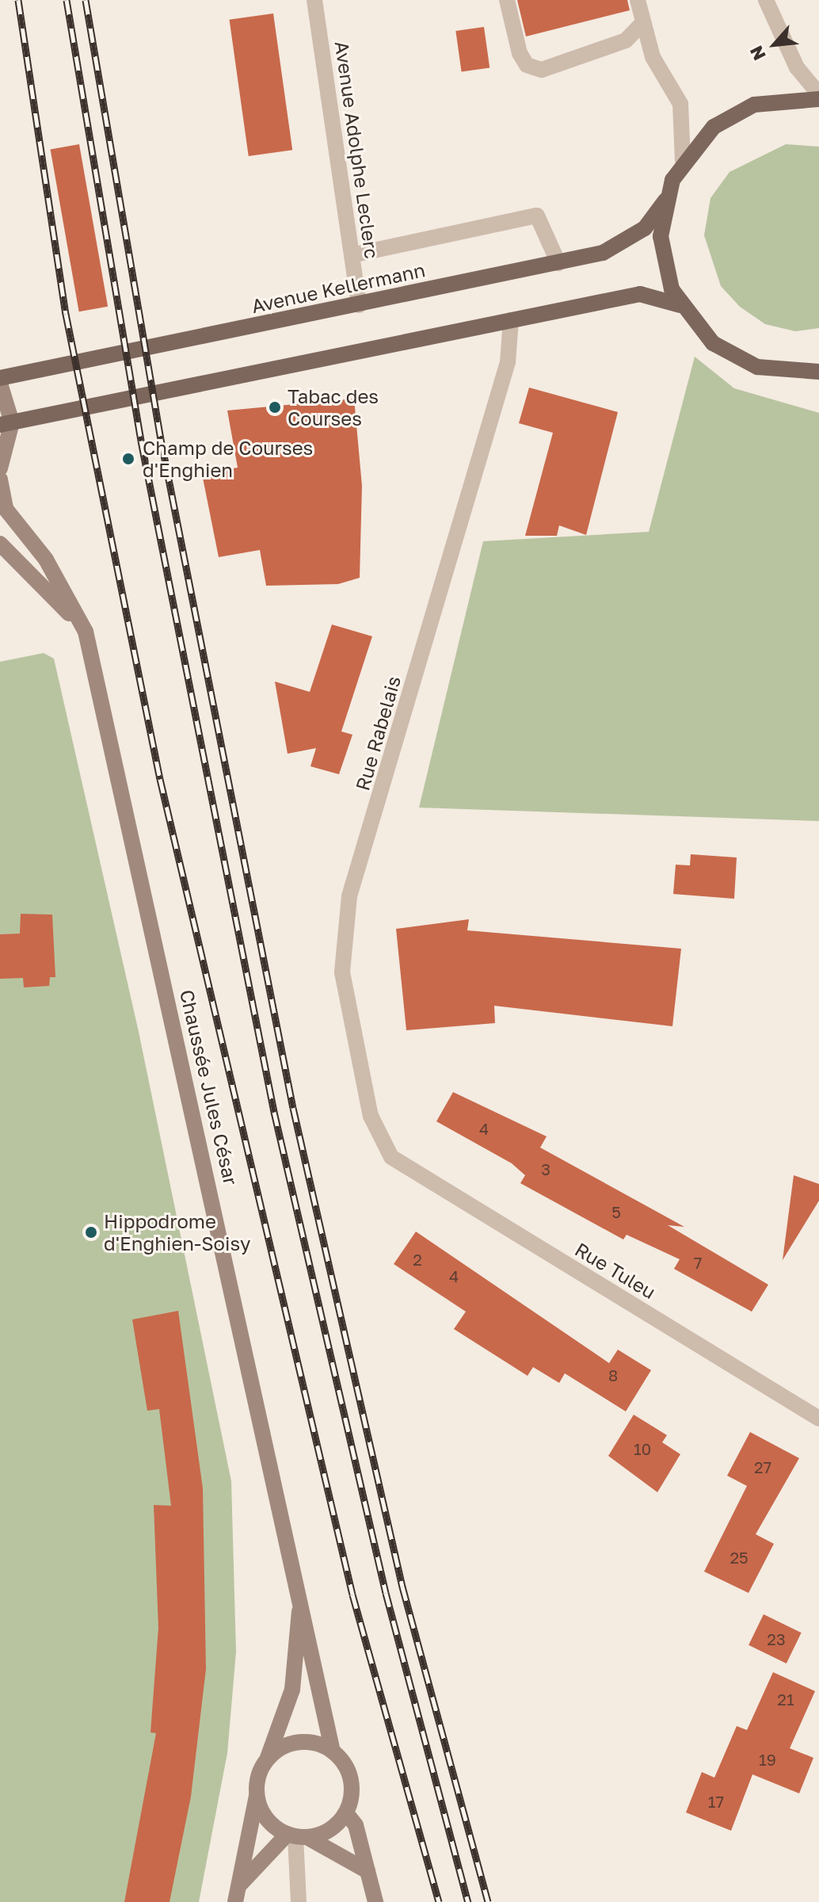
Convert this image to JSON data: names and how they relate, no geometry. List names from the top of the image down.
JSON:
{
  "streets": {
    "main road": ["Avenue Kellermann"],
    "street": [
      "Avenue Adolphe Leclerc",
      "Rue Rabelais",
      "Chaussée Jules César",
      "Rue Tuleu"
    ]
  },
  "crossings": [
    ["Avenue Adolphe Leclerc", "Avenue Kellermann"],
    ["Rue Rabelais", "Rue Tuleu"]
  ],
  "places": ["Tabac des Courses", "Champ de Courses d'Enghien", "Hippodrome d'Enghien-Soisy"],
  "house_numbers": [
    "4",
    "3",
    "5",
    "2",
    "7",
    "4",
    "8",
    "10",
    "27",
    "25",
    "23",
    "21",
    "19",
    "17"
  ],
  "north": "bottom left"
}
